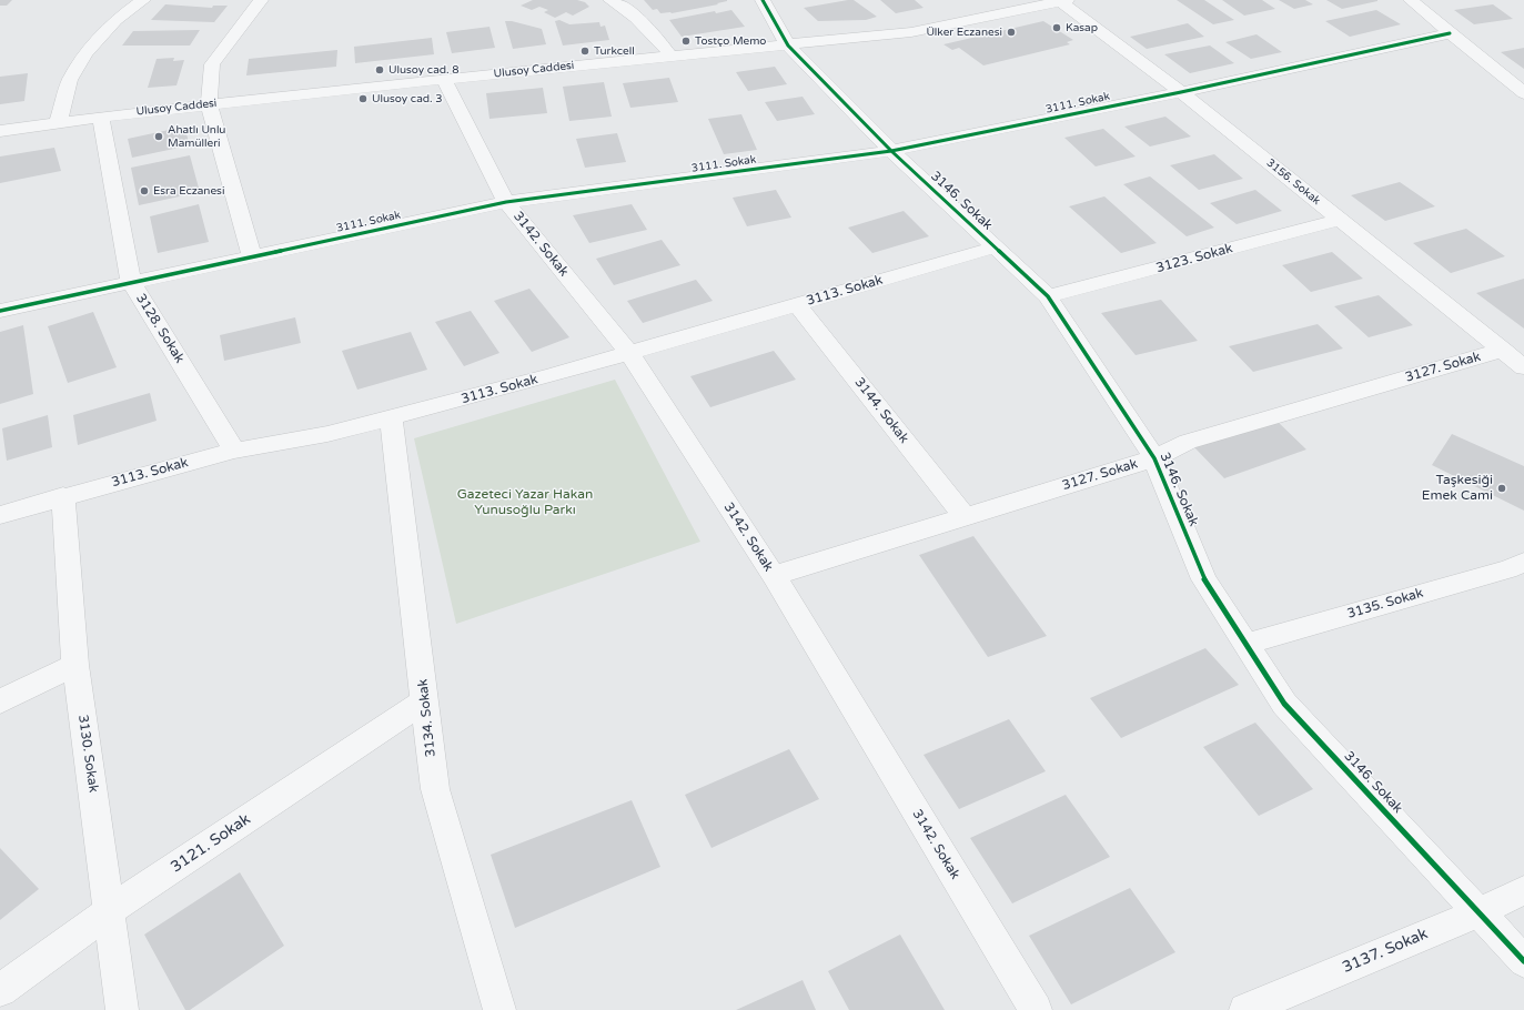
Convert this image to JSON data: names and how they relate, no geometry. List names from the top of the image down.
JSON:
{
  "streets": {
    "street": [
      "Ulusoy Caddesi",
      "3111. Sokak",
      "3156. Sokak",
      "3146. Sokak",
      "3142. Sokak",
      "3123. Sokak",
      "3113. Sokak",
      "3128. Sokak",
      "3127. Sokak",
      "3144. Sokak",
      "3135. Sokak",
      "3134. Sokak",
      "3130. Sokak",
      "3121. Sokak",
      "3137. Sokak"
    ]
  },
  "crossings": [
    ["Ulusoy Caddesi", "3156. Sokak"],
    ["Ulusoy Caddesi", "3146. Sokak"],
    ["Ulusoy Caddesi", "3142. Sokak"],
    ["Ulusoy Caddesi", "3128. Sokak"],
    ["3111. Sokak", "3156. Sokak"],
    ["3111. Sokak", "3146. Sokak"],
    ["3111. Sokak", "3142. Sokak"],
    ["3111. Sokak", "3128. Sokak"],
    ["3156. Sokak", "3123. Sokak"],
    ["3156. Sokak", "3127. Sokak"],
    ["3146. Sokak", "3123. Sokak"],
    ["3146. Sokak", "3113. Sokak"],
    ["3146. Sokak", "3127. Sokak"],
    ["3146. Sokak", "3135. Sokak"],
    ["3146. Sokak", "3137. Sokak"],
    ["3142. Sokak", "3113. Sokak"],
    ["3142. Sokak", "3127. Sokak"],
    ["3113. Sokak", "3128. Sokak"],
    ["3113. Sokak", "3144. Sokak"],
    ["3113. Sokak", "3134. Sokak"],
    ["3113. Sokak", "3130. Sokak"],
    ["3127. Sokak", "3144. Sokak"],
    ["3134. Sokak", "3121. Sokak"],
    ["3130. Sokak", "3121. Sokak"]
  ],
  "parks": ["Gazeteci Yazar Hakan Yunusoğlu Parkı"],
  "places": [
    "Kasap",
    "Ülker Eczanesi",
    "Tostço Memo",
    "Turkcell",
    "Ulusoy cad. 8",
    "Ulusoy cad. 3",
    "Ahatlı Unlu Mamülleri",
    "Esra Eczanesi",
    "Taşkesiği Emek Cami"
  ]
}
